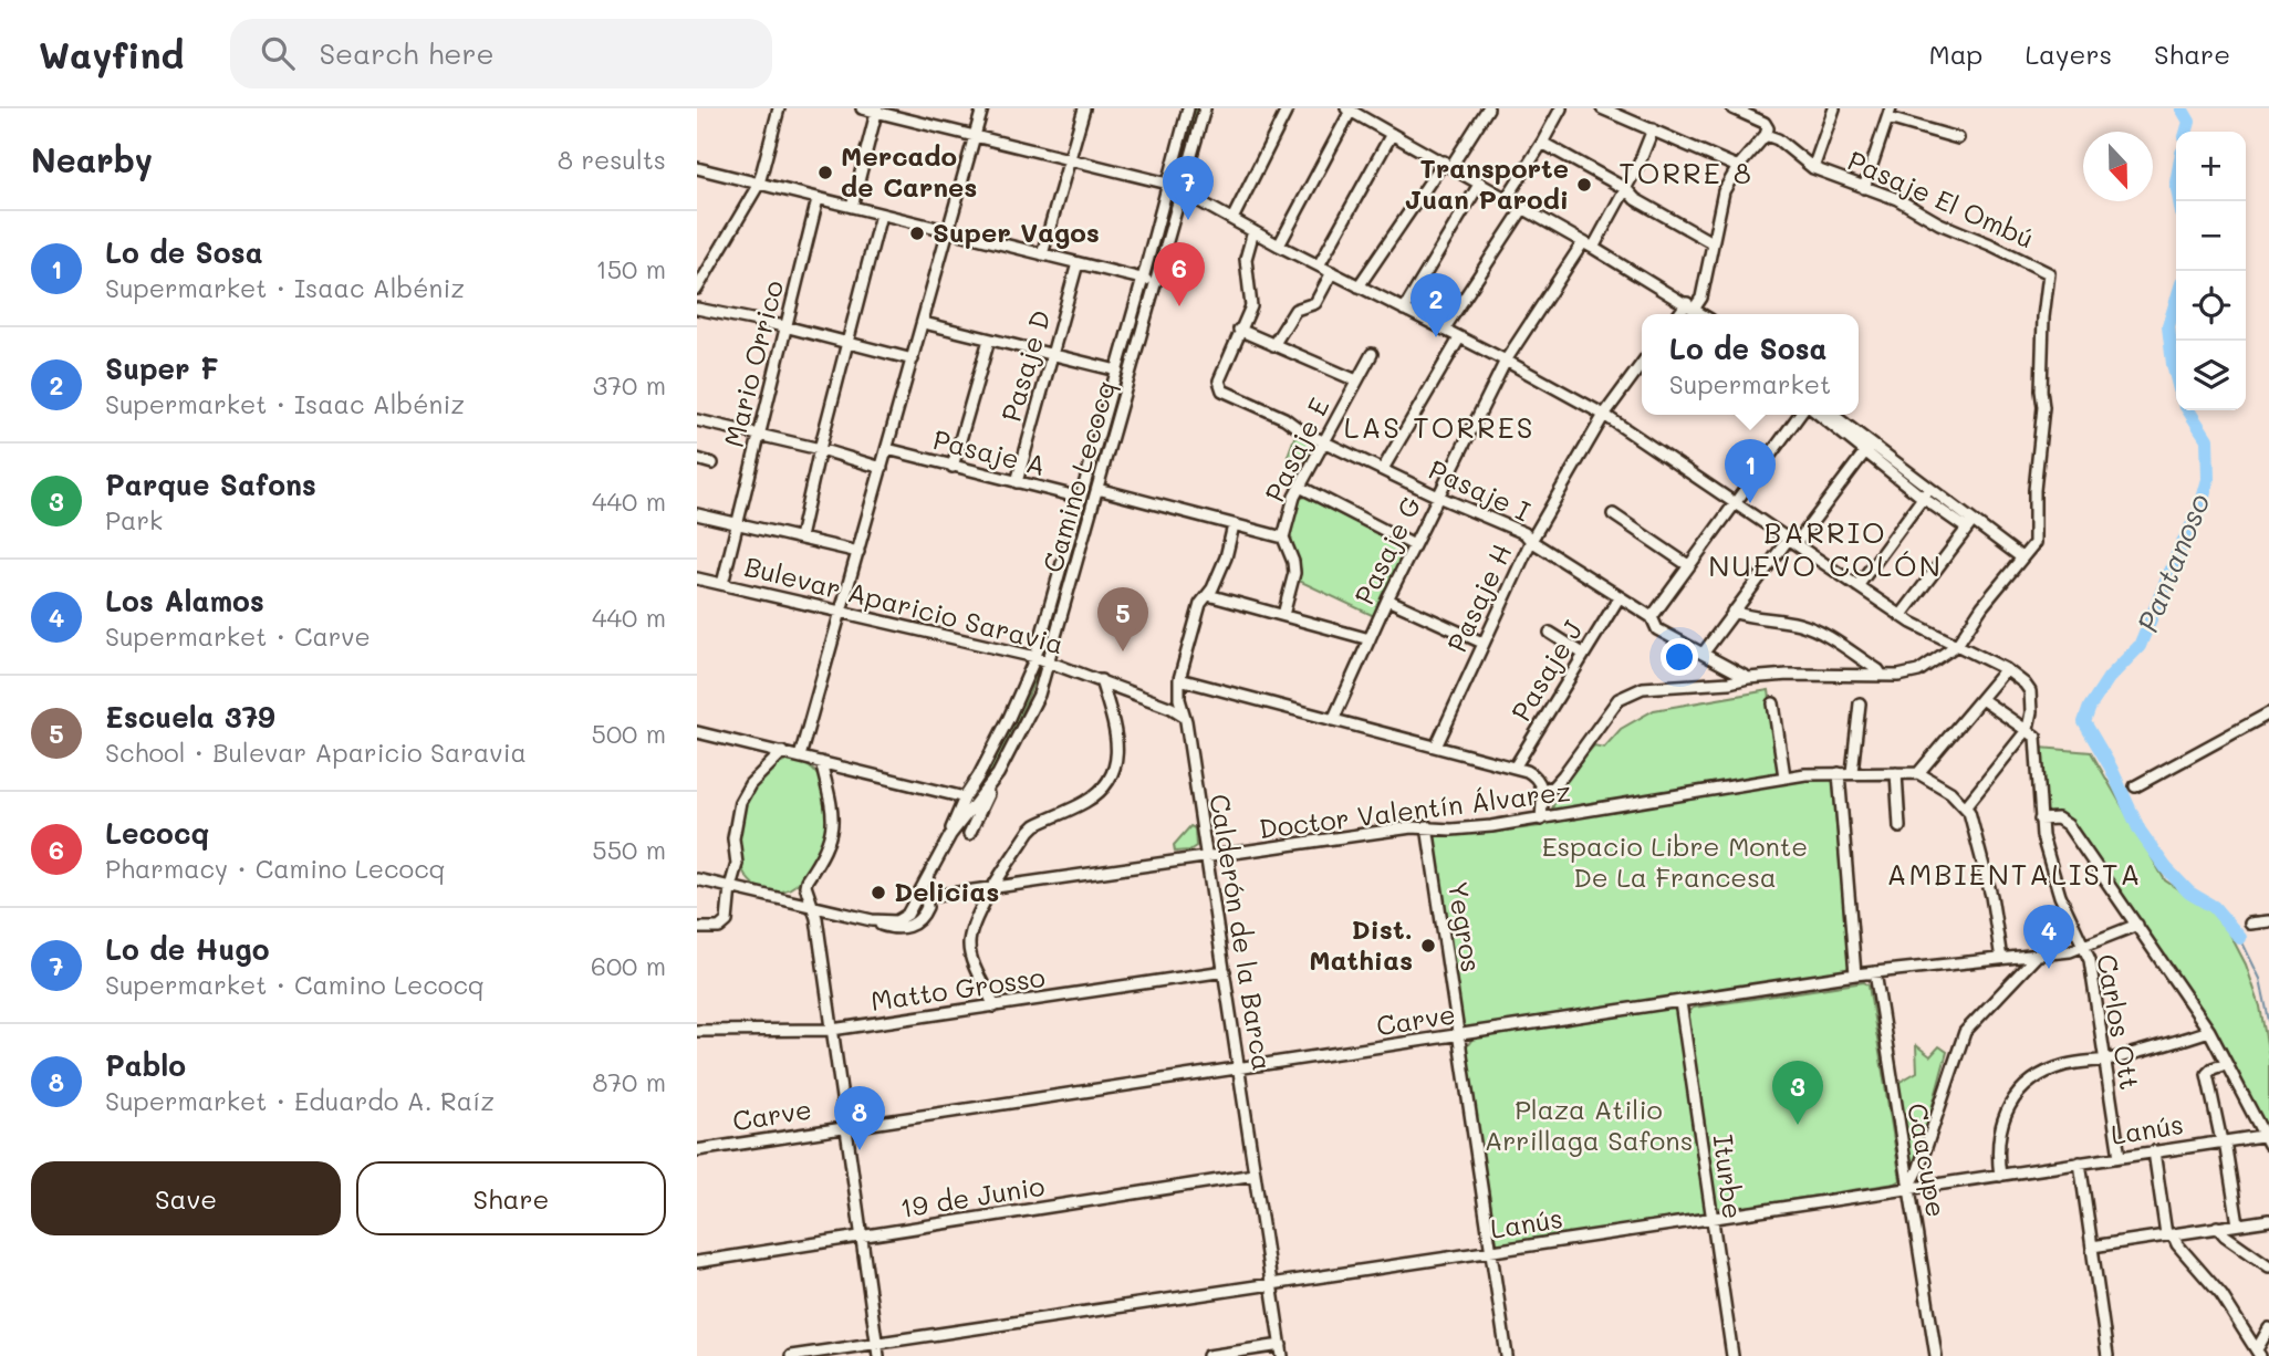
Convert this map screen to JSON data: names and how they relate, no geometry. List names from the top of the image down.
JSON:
{
  "streets": {
    "street": [
      "Pasaje El Ombú",
      "Mario Orrico",
      "Pasaje D",
      "Pasaje E",
      "Pasaje A",
      "Camino Lecocq",
      "Pasaje I",
      "Pasaje G",
      "Pasaje H",
      "Bulevar Aparicio Saravia",
      "Pasaje J",
      "Doctor Valentín Álvarez",
      "Yegros",
      "Calderón de la Barca",
      "Matto Grosso",
      "Carve",
      "Carlos Ott",
      "Lanús",
      "Caacupe",
      "Iturbe",
      "19 de Junio"
    ]
  },
  "crossings": [
    ["Mario Orrico", "Bulevar Aparicio Saravia"],
    ["Pasaje D", "Pasaje A"],
    ["Pasaje E", "Pasaje I"],
    ["Pasaje A", "Camino Lecocq"],
    ["Camino Lecocq", "Bulevar Aparicio Saravia"],
    ["Camino Lecocq", "Doctor Valentín Álvarez"],
    ["Pasaje I", "Pasaje G"],
    ["Pasaje I", "Pasaje H"],
    ["Pasaje I", "Pasaje J"],
    ["Bulevar Aparicio Saravia", "Calderón de la Barca"],
    ["Doctor Valentín Álvarez", "Yegros"],
    ["Doctor Valentín Álvarez", "Calderón de la Barca"],
    ["Yegros", "Carve"],
    ["Yegros", "Lanús"],
    ["Calderón de la Barca", "Matto Grosso"],
    ["Calderón de la Barca", "Carve"],
    ["Calderón de la Barca", "Lanús"],
    ["Calderón de la Barca", "19 de Junio"],
    ["Carve", "Carlos Ott"],
    ["Carve", "Caacupe"],
    ["Carve", "Iturbe"],
    ["Carlos Ott", "Lanús"],
    ["Lanús", "Caacupe"],
    ["Lanús", "Iturbe"]
  ],
  "districts": [
    "TORRE 8",
    "LAS TORRES",
    "BARRIO NUEVO COLÓN",
    "AMBIENTALISTA"
  ],
  "water": ["Pantanoso"],
  "parks": ["Espacio Libre Monte De La Francesa", "Plaza Atilio Arrillaga Safons"],
  "places": [
    "Mercado de Carnes",
    "Transporte Juan Parodi",
    "Super Vagos",
    "Delicias",
    "Dist. Mathias"
  ],
  "north": "bottom",
  "page": {
    "header": "Wayfind",
    "search": "Search here",
    "nav": ["Map", "Layers", "Share"],
    "heading": ["Nearby", "8 results"],
    "map_buttons": ["+", "−"],
    "pins": [
      "7",
      "6",
      "2",
      "1",
      "5",
      "4",
      "3",
      "8"
    ],
    "list": [
      {
        "mark": "1",
        "name": "Lo de Sosa",
        "note": "Supermarket · Isaac Albéniz",
        "value": "150 m"
      },
      {
        "mark": "2",
        "name": "Super F",
        "note": "Supermarket · Isaac Albéniz",
        "value": "370 m"
      },
      {
        "mark": "3",
        "name": "Parque Safons",
        "note": "Park",
        "value": "440 m"
      },
      {
        "mark": "4",
        "name": "Los Alamos",
        "note": "Supermarket · Carve",
        "value": "440 m"
      },
      {
        "mark": "5",
        "name": "Escuela 379",
        "note": "School · Bulevar Aparicio Saravia",
        "value": "500 m"
      },
      {
        "mark": "6",
        "name": "Lecocq",
        "note": "Pharmacy · Camino Lecocq",
        "value": "550 m"
      },
      {
        "mark": "7",
        "name": "Lo de Hugo",
        "note": "Supermarket · Camino Lecocq",
        "value": "600 m"
      },
      {
        "mark": "8",
        "name": "Pablo",
        "note": "Supermarket · Eduardo A. Raíz",
        "value": "870 m"
      }
    ],
    "popup": ["Lo de Sosa", "Supermarket"],
    "buttons": ["Save", "Share"]
  }
}
